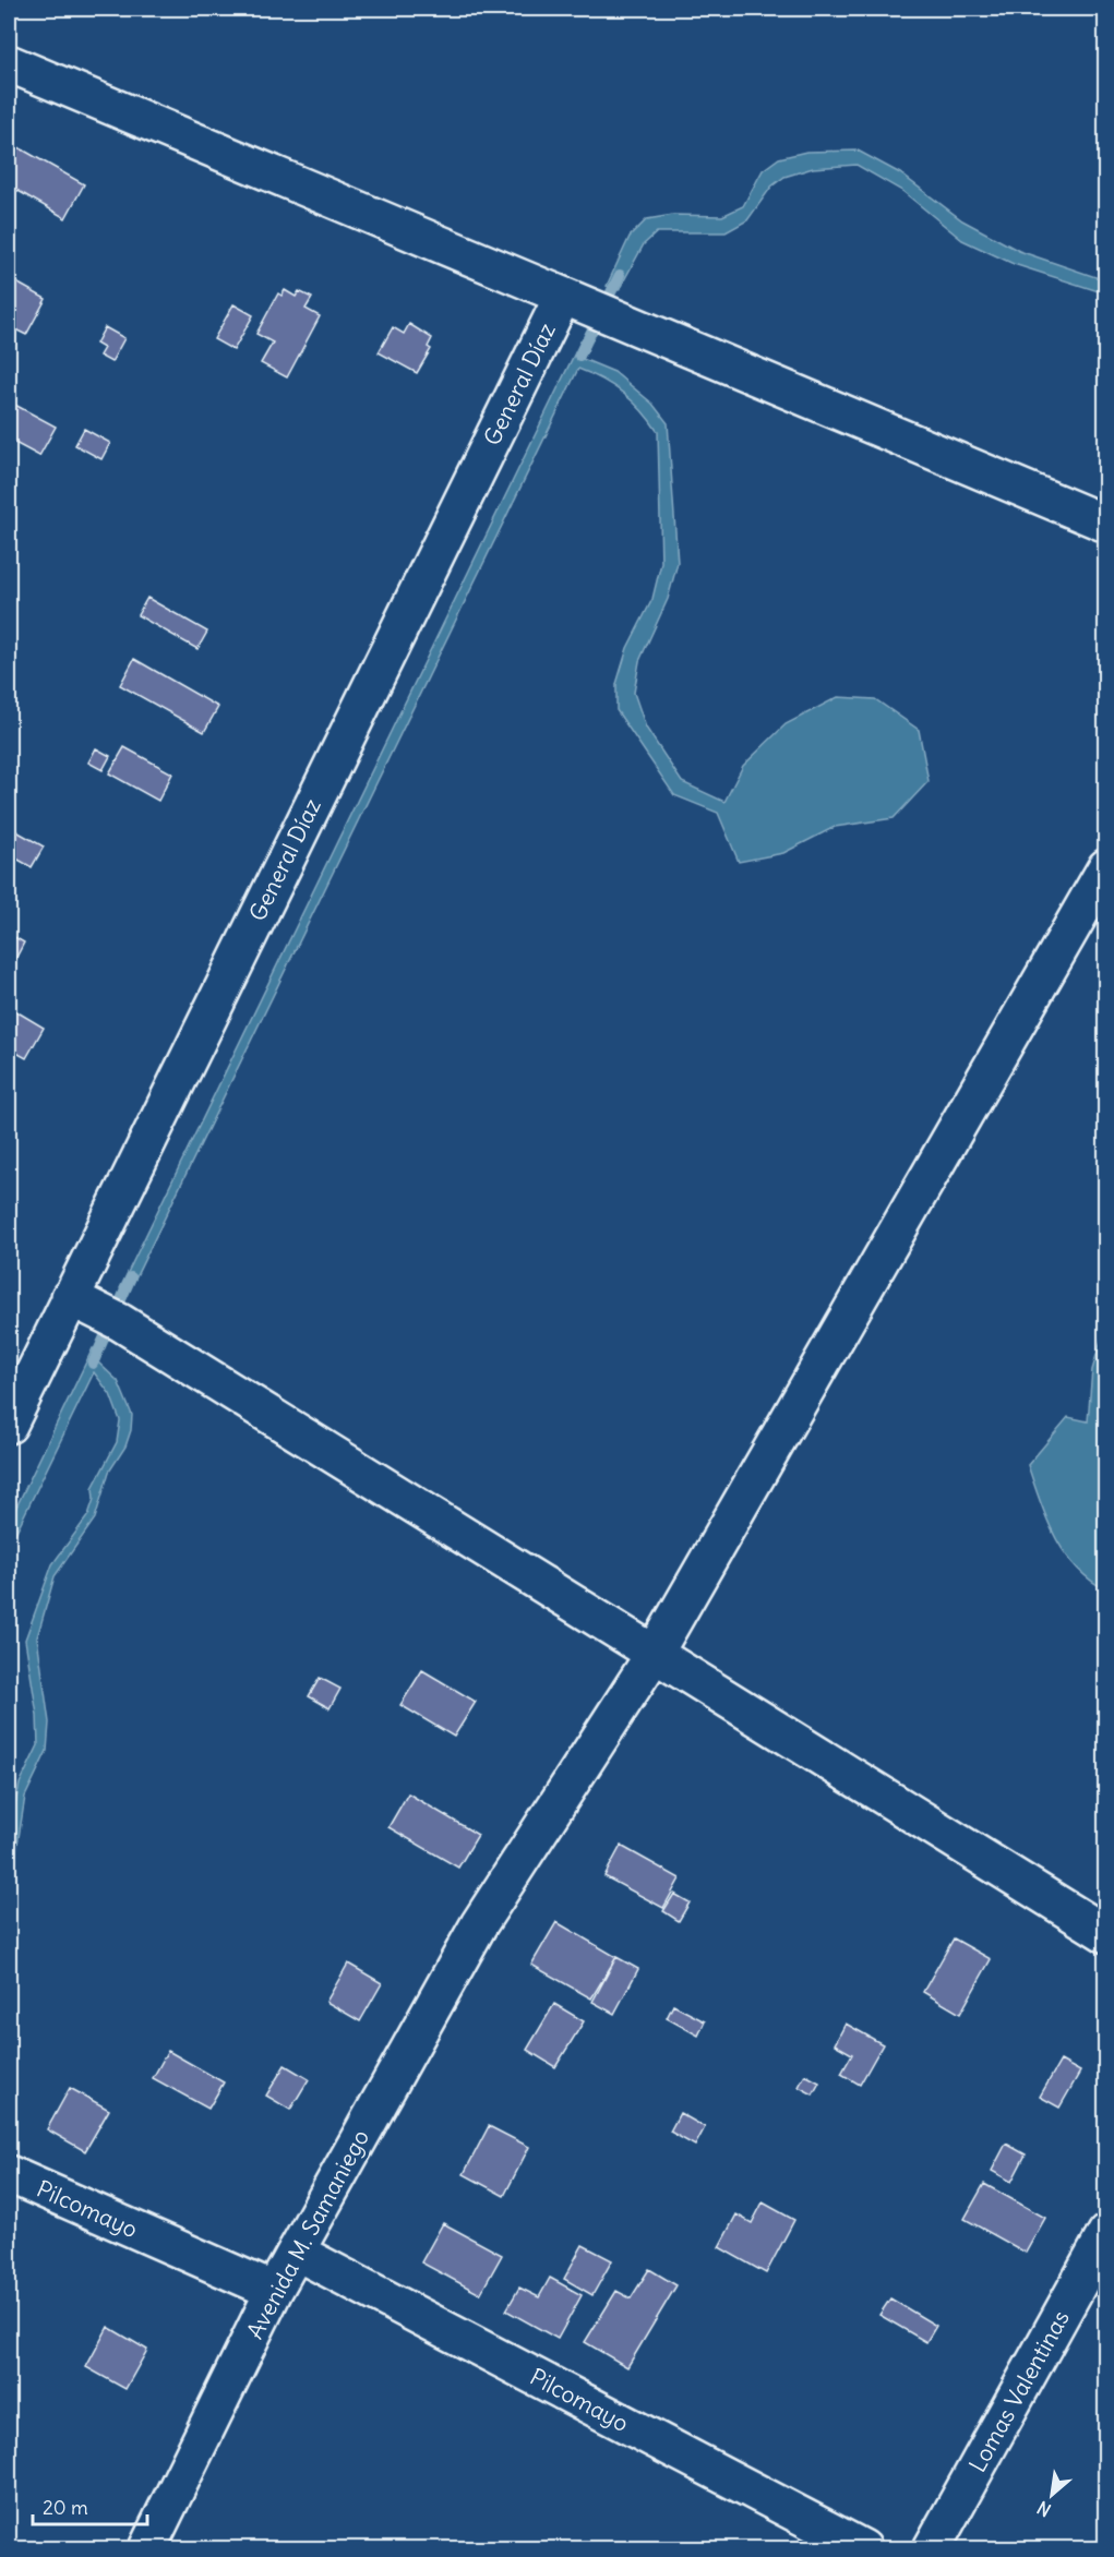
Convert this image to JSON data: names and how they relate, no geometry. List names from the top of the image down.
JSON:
{
  "streets": {
    "street": [
      "General Díaz",
      "Pilcomayo",
      "Avenida M. Samaniego",
      "Lomas Valentinas"
    ]
  },
  "crossings": [
    ["Pilcomayo", "Avenida M. Samaniego"]
  ],
  "scale_bar": "20 m",
  "north": "bottom left"
}
